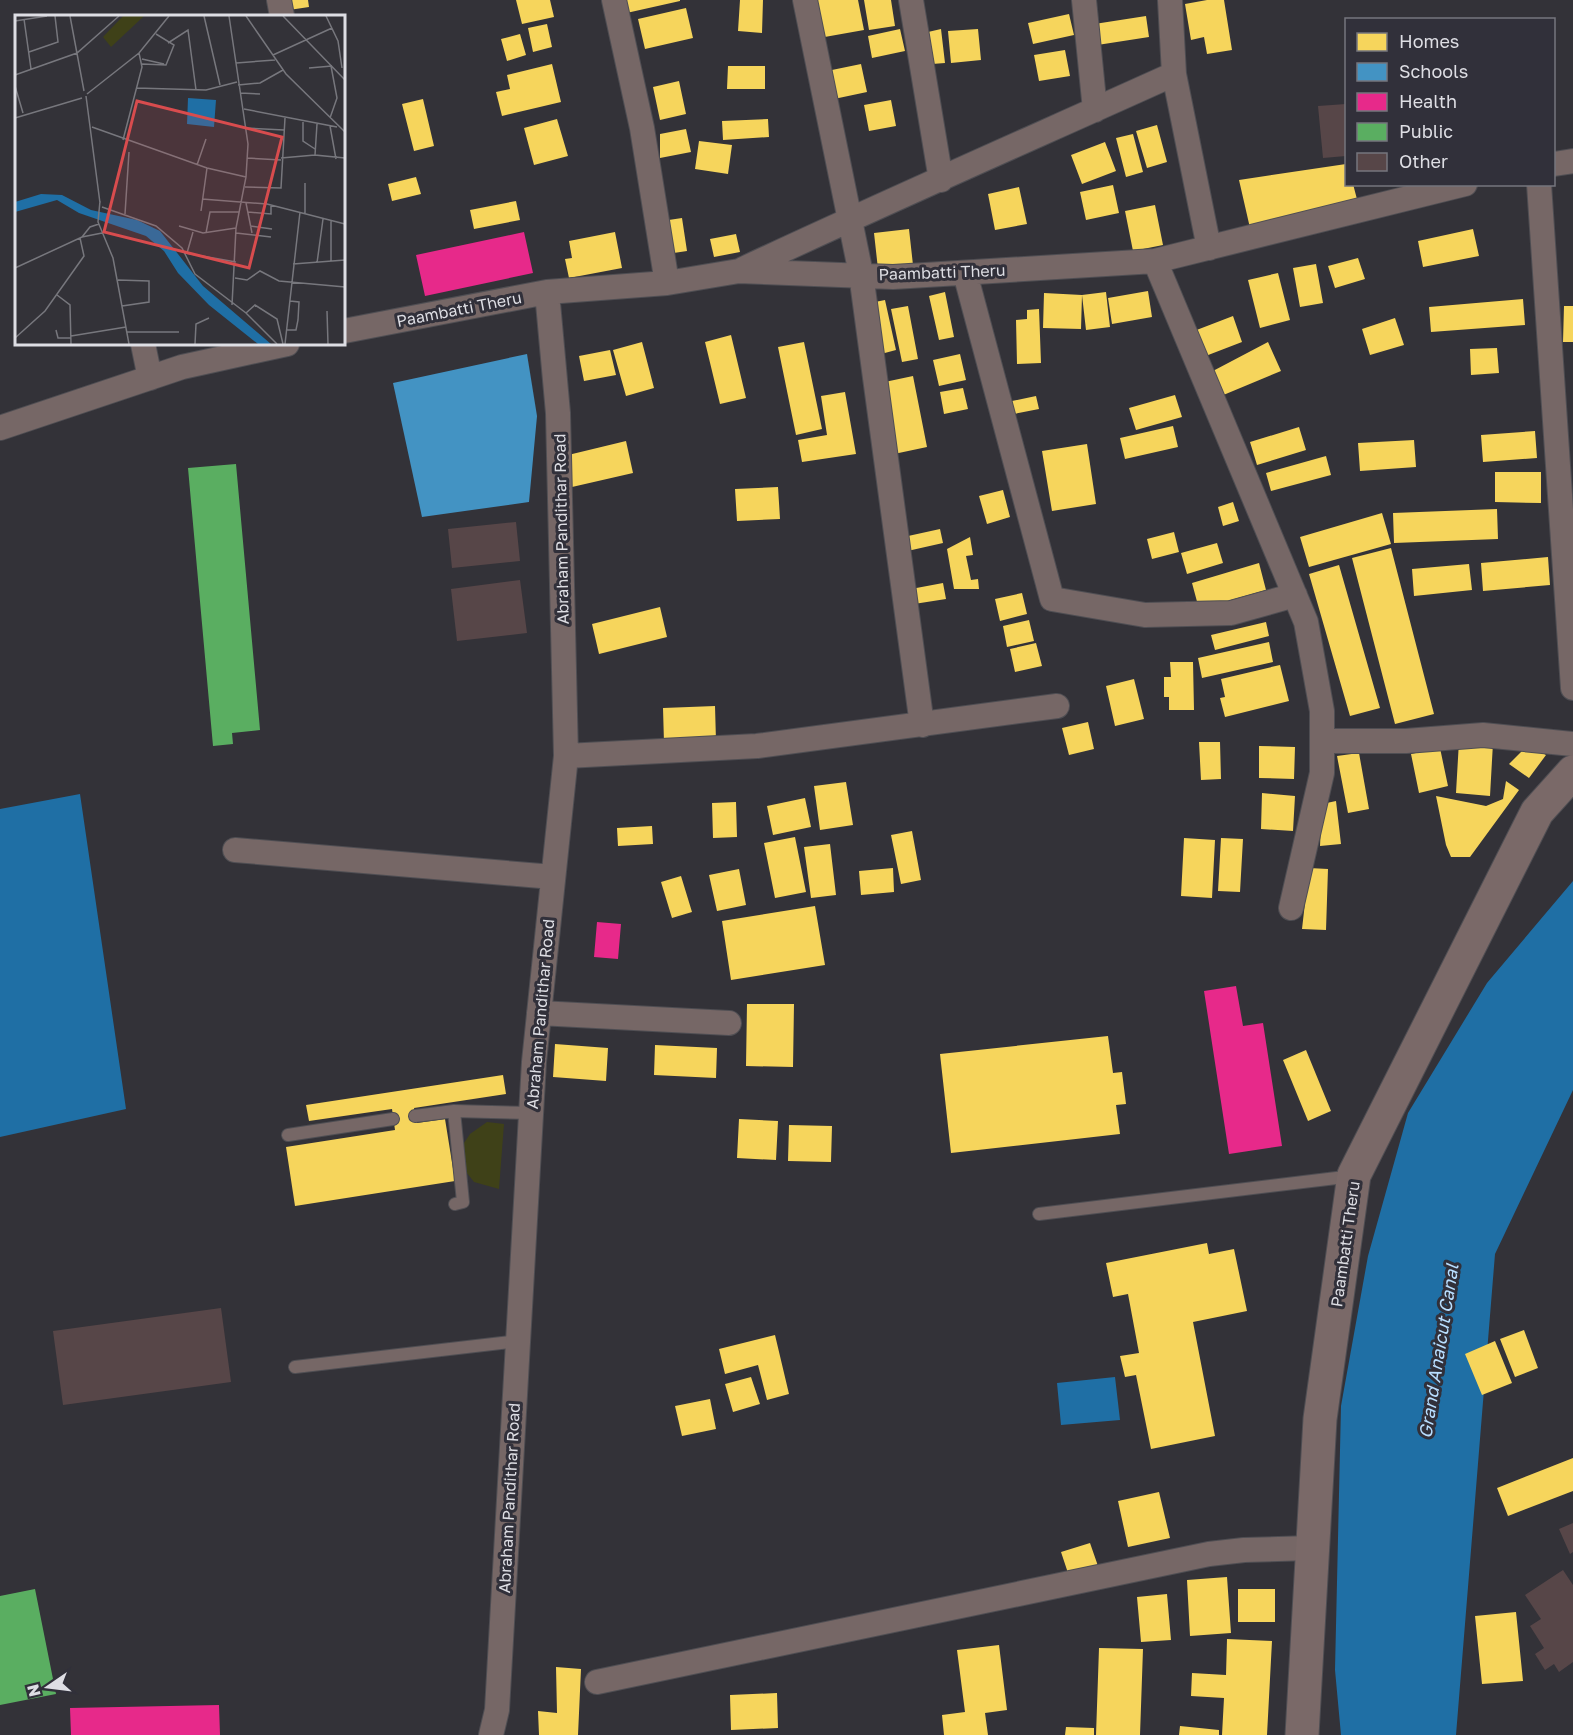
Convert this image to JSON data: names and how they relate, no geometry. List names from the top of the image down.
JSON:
{
  "streets": {
    "street": ["Paambatti Theru", "Abraham Pandithar Road"]
  },
  "crossings": [
    ["Paambatti Theru", "Abraham Pandithar Road"]
  ],
  "water": ["Grand Anaicut Canal"],
  "legend": [
    "Homes",
    "Schools",
    "Health",
    "Public",
    "Other"
  ],
  "north": "left"
}
